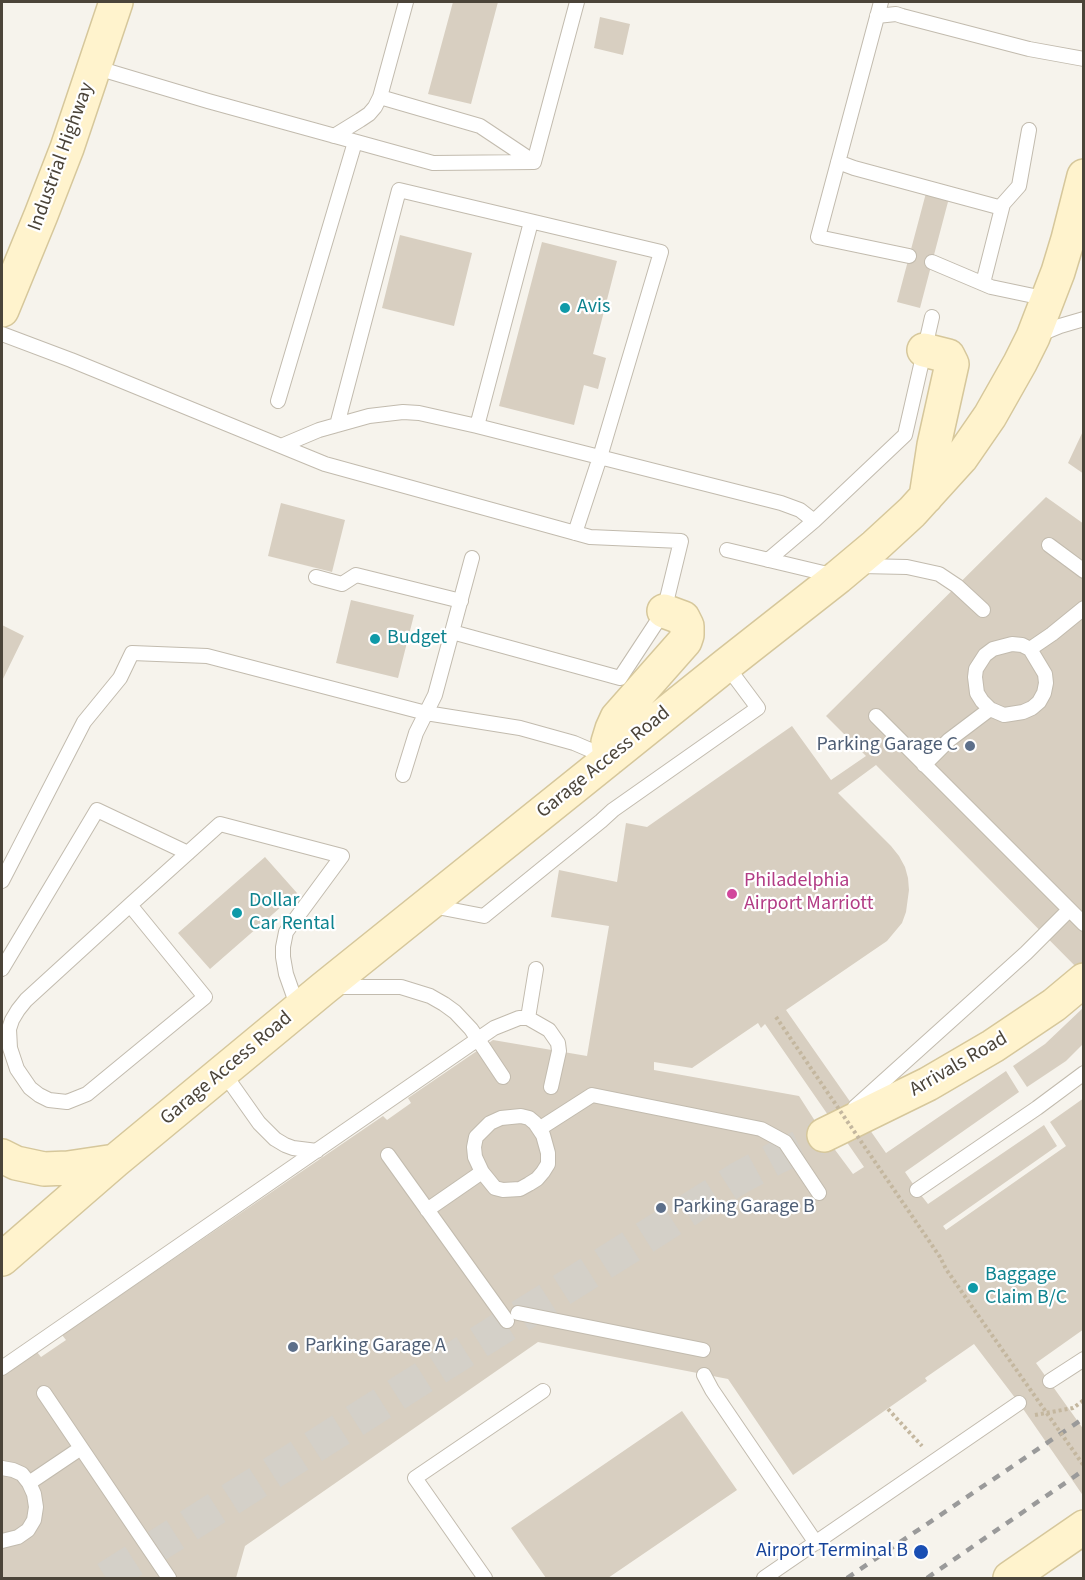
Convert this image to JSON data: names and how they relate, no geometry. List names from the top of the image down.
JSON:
{
  "streets": {
    "street": ["Industrial Highway", "Garage Access Road", "Arrivals Road"]
  },
  "places": [
    "Avis",
    "Budget",
    "Parking Garage C",
    "Philadelphia Airport Marriott",
    "Dollar Car Rental",
    "Parking Garage B",
    "Baggage Claim B/C",
    "Parking Garage A",
    "Airport Terminal B"
  ]
}
